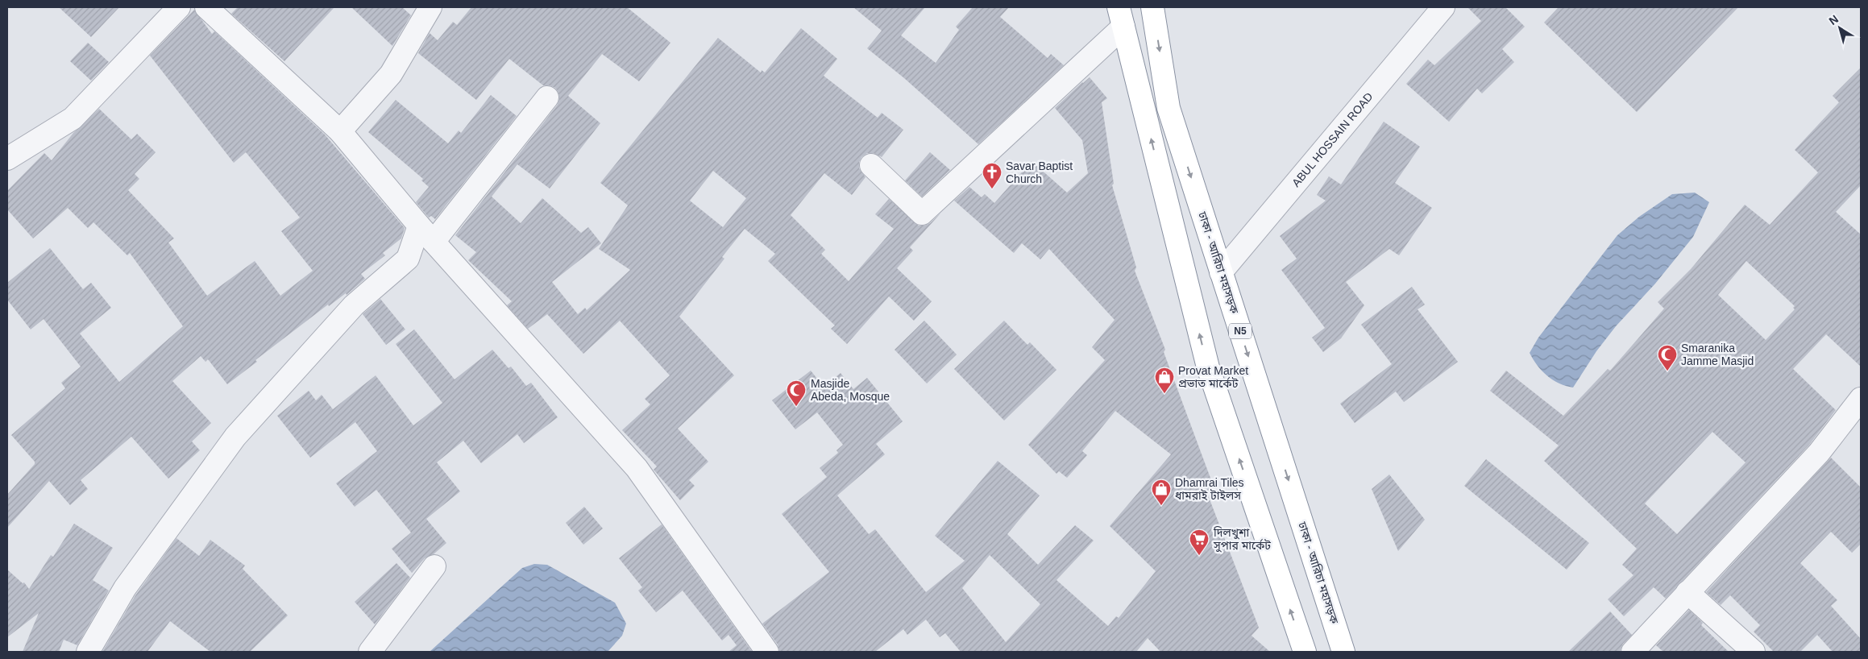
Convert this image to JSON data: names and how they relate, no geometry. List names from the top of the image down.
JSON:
{
  "streets": {
    "highway": ["ঢাকা - আরিচা মহাসড়ক", "N5"],
    "street": ["ABUL HOSSAIN ROAD"]
  },
  "crossings": [
    ["ABUL HOSSAIN ROAD", "ঢাকা - আরিচা মহাসড়ক"]
  ],
  "places": {
    "church": ["Savar Baptist Church"],
    "mosque": ["Smaranika Jamme Masjid", "Masjide Abeda, Mosque"],
    "shop": ["Provat Market প্রভাত মার্কেট", "Dhamrai Tiles ধামরাই টাইলস"],
    "supermarket": ["দিলখুশা সুপার মার্কেট"]
  },
  "north": "top left"
}
